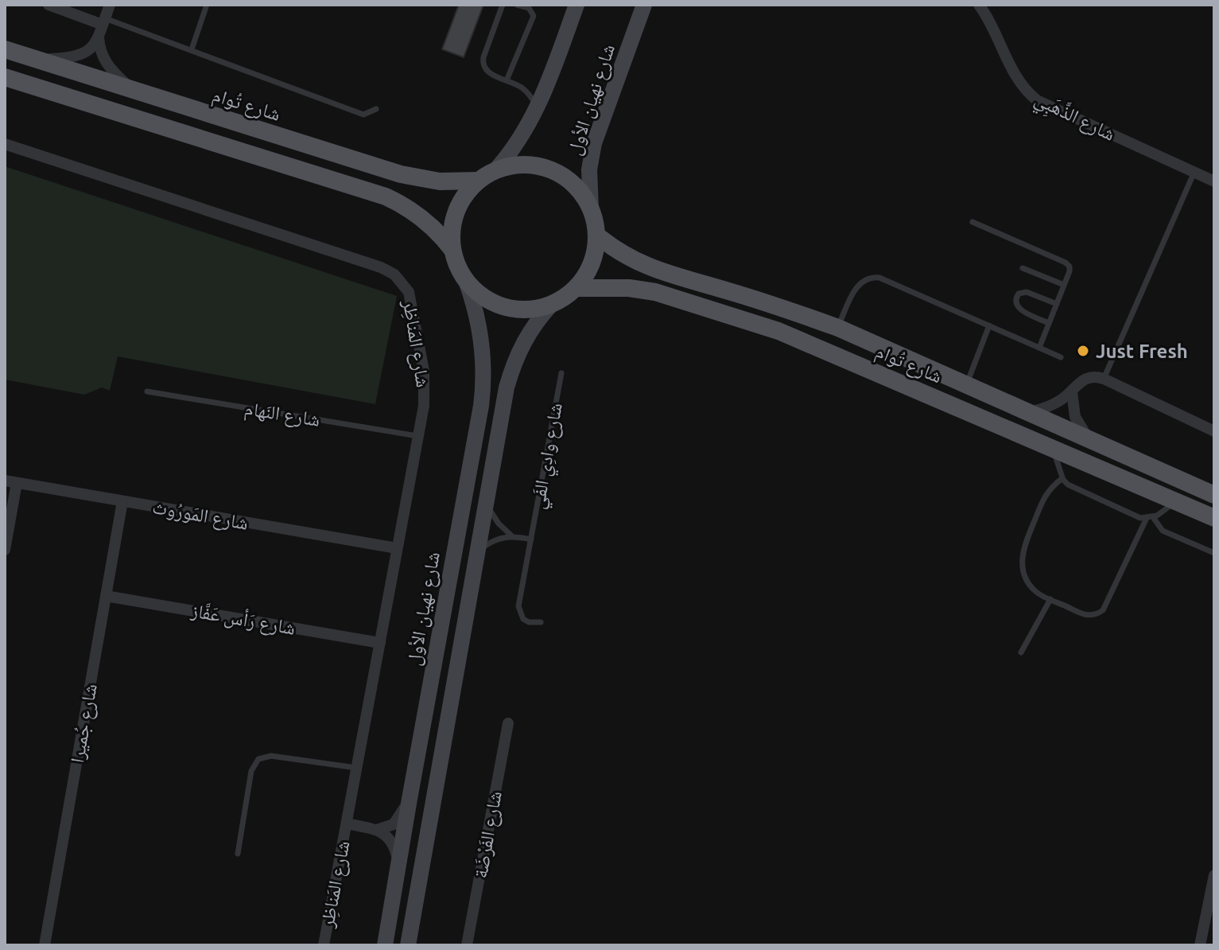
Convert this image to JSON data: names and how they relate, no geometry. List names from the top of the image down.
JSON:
{
  "streets": {
    "main road": ["شارع نهيان الأول", "شارع تُوام"],
    "street": [
      "شارع الذَّهَبِي",
      "شارع المَناظِر",
      "شارع المَورُوث",
      "شارع رَأس عَفَّاز",
      "شارع جُميرا",
      "شارع الفَرْضَة"
    ],
    "lane": ["شارع النَهام", "شارع وادِي الفَي"]
  },
  "crossings": [
    ["شارع نهيان الأول", "شارع تُوام"],
    ["شارع نهيان الأول", "شارع المَناظِر"],
    ["شارع المَناظِر", "شارع النَهام"],
    ["شارع المَناظِر", "شارع المَورُوث"],
    ["شارع المَناظِر", "شارع رَأس عَفَّاز"],
    ["شارع المَورُوث", "شارع جُميرا"],
    ["شارع رَأس عَفَّاز", "شارع جُميرا"]
  ],
  "places": ["Just Fresh"]
}
